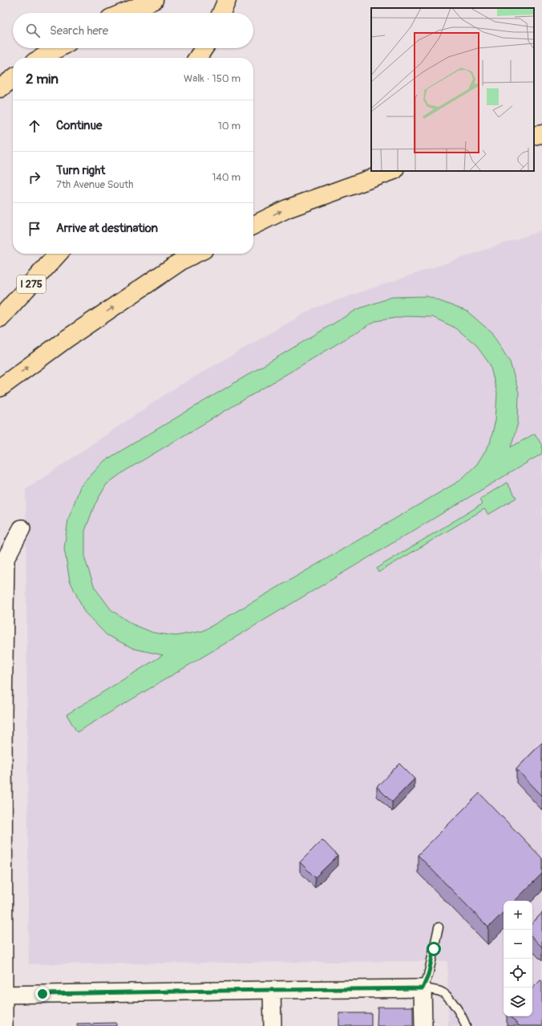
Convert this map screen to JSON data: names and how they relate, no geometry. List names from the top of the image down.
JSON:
{
  "streets": {
    "highway": ["I 275"]
  },
  "page": {
    "search": "Search here",
    "heading": ["2 min", "Walk · 150 m"],
    "list": [
      ["Continue", "10 m"],
      ["Turn right", "7th Avenue South", "140 m"],
      "Arrive at destination"
    ],
    "map_buttons": ["+", "−"]
  }
}
